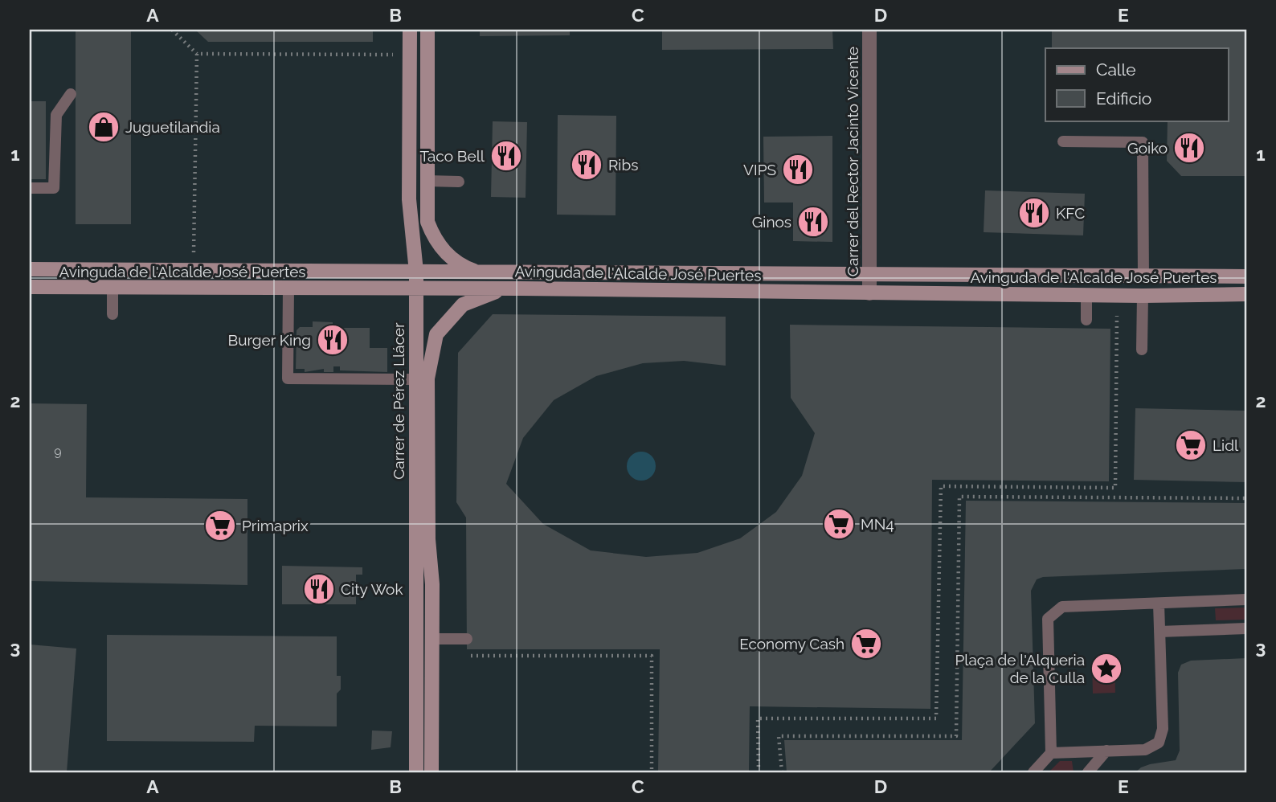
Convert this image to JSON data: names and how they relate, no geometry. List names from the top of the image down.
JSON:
{
  "streets": {
    "street": ["Carrer del Rector Jacinto Vicente", "Avinguda de l'Alcalde José Puertes", "Carrer de Pérez Llácer"]
  },
  "crossings": [
    ["Carrer del Rector Jacinto Vicente", "Avinguda de l'Alcalde José Puertes"],
    ["Avinguda de l'Alcalde José Puertes", "Carrer de Pérez Llácer"]
  ],
  "places": {
    "shop": ["Juguetilandia"],
    "restaurant": [
      "Goiko",
      "Taco Bell",
      "Ribs",
      "VIPS",
      "KFC",
      "Ginos",
      "Burger King",
      "City Wok"
    ],
    "supermarket": [
      "Lidl",
      "MN4",
      "Primaprix",
      "Economy Cash"
    ],
    "place": ["Plaça de l'Alqueria de la Culla"]
  },
  "house_numbers": ["9"],
  "legend": ["Calle", "Edificio"],
  "grid": {
    "columns": [
      "A",
      "B",
      "C",
      "D",
      "E"
    ],
    "rows": ["1", "2", "3"]
  }
}
